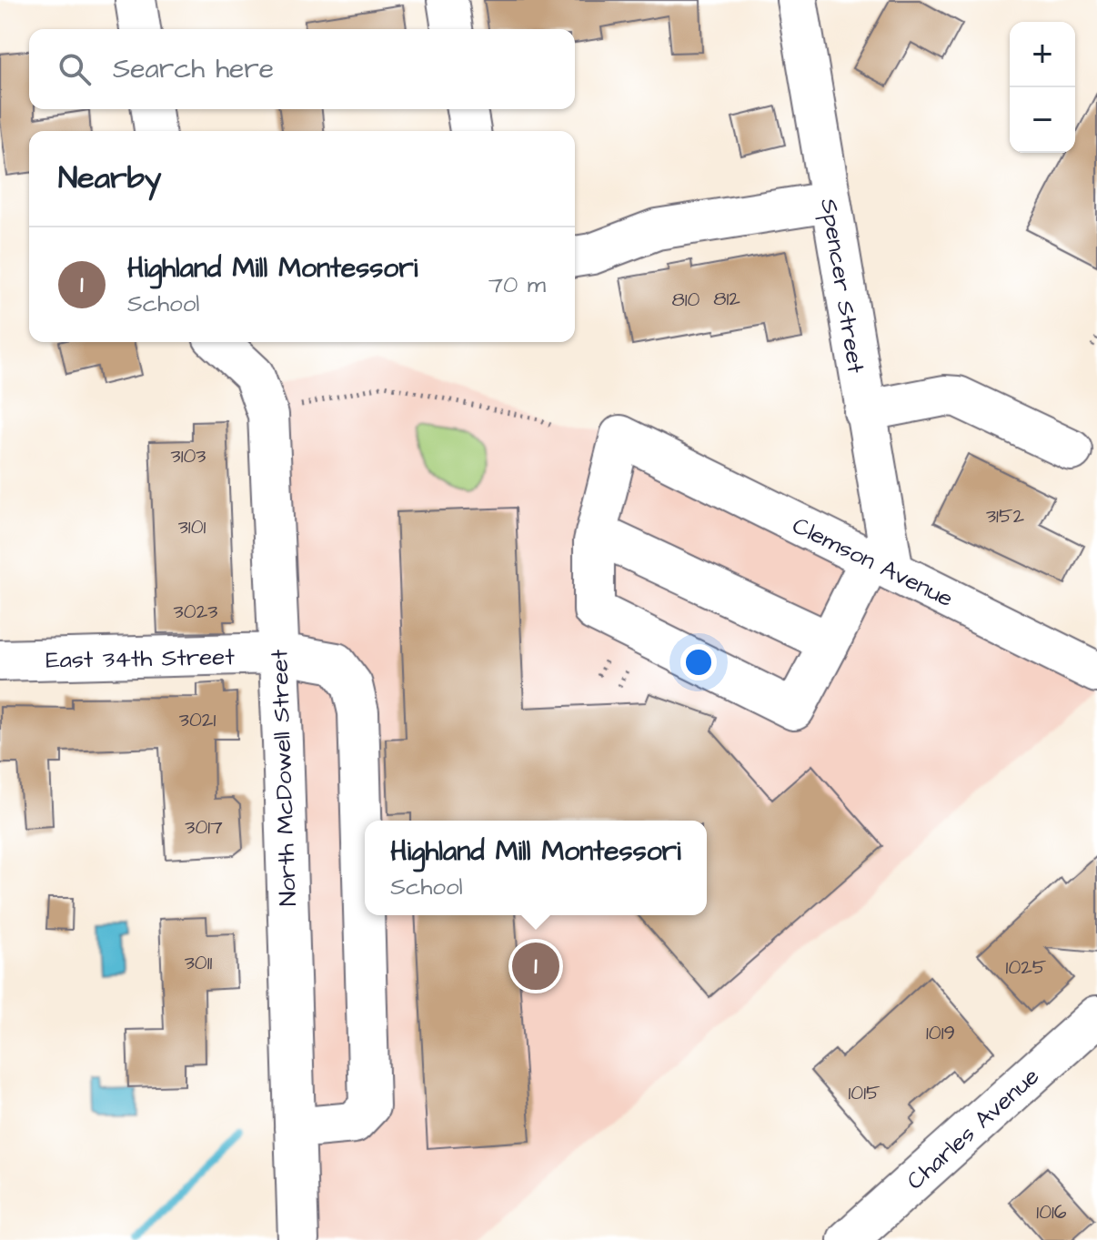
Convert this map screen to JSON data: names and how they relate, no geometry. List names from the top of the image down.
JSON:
{
  "streets": {
    "street": [
      "Spencer Street",
      "Clemson Avenue",
      "East 34th Street",
      "North McDowell Street",
      "Charles Avenue"
    ]
  },
  "crossings": [
    ["Spencer Street", "Clemson Avenue"],
    ["East 34th Street", "North McDowell Street"]
  ],
  "house_numbers": [
    "812",
    "810",
    "3103",
    "3152",
    "3101",
    "3023",
    "3021",
    "3017",
    "3011",
    "1025",
    "1019",
    "1015",
    "1016"
  ],
  "page": {
    "map_buttons": ["+", "−"],
    "search": "Search here",
    "heading": "Nearby",
    "list": [
      {
        "mark": "1",
        "name": "Highland Mill Montessori",
        "note": "School",
        "value": "70 m"
      }
    ],
    "popup": ["Highland Mill Montessori", "School"],
    "pins": "1"
  }
}
